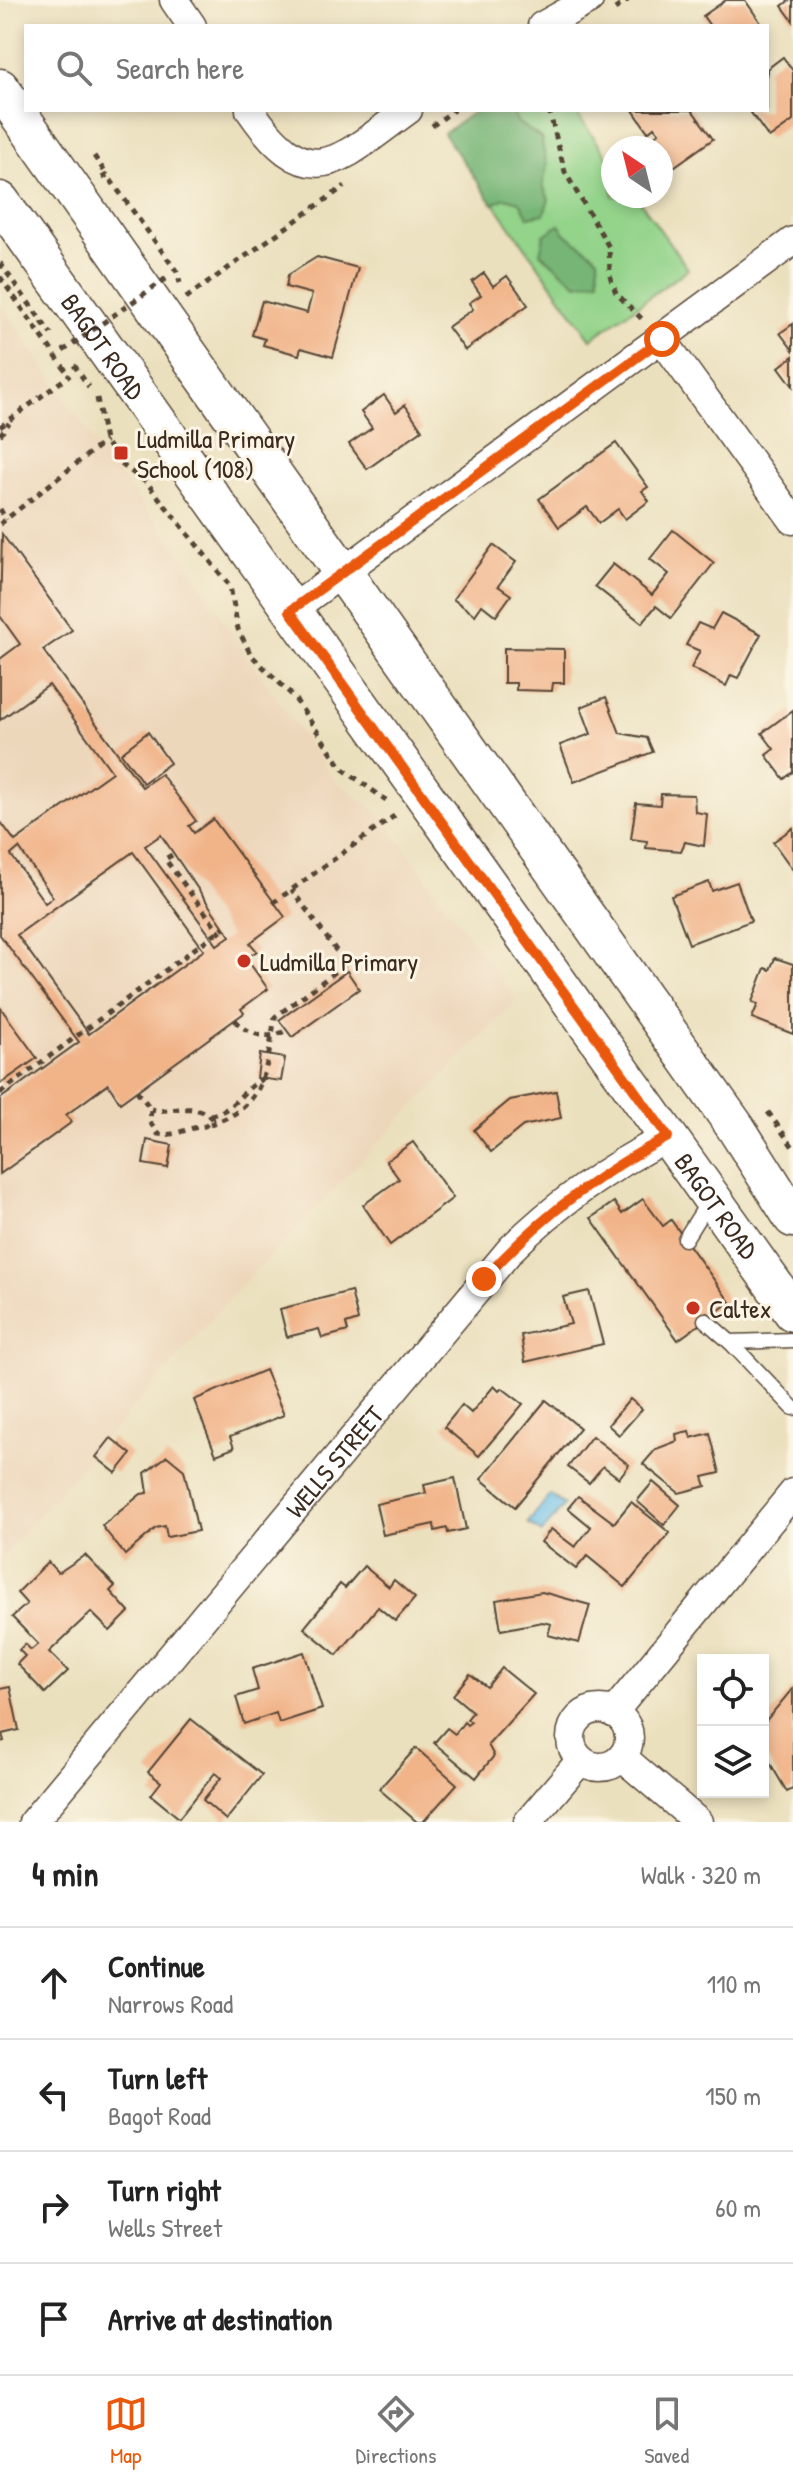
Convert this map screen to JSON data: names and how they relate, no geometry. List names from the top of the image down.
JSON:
{
  "streets": {
    "main road": ["BAGOT ROAD"],
    "street": ["WELLS STREET"]
  },
  "crossings": [
    ["BAGOT ROAD", "WELLS STREET"]
  ],
  "places": {
    "transit": ["Ludmilla Primary School (108)"],
    "other": ["Ludmilla Primary", "Caltex"]
  },
  "north": "top left",
  "page": {
    "search": "Search here",
    "heading": ["4 min", "Walk · 320 m"],
    "list": [
      ["Continue", "Narrows Road", "110 m"],
      ["Turn left", "Bagot Road", "150 m"],
      ["Turn right", "Wells Street", "60 m"],
      "Arrive at destination"
    ],
    "nav": ["Map", "Directions", "Saved"]
  }
}
